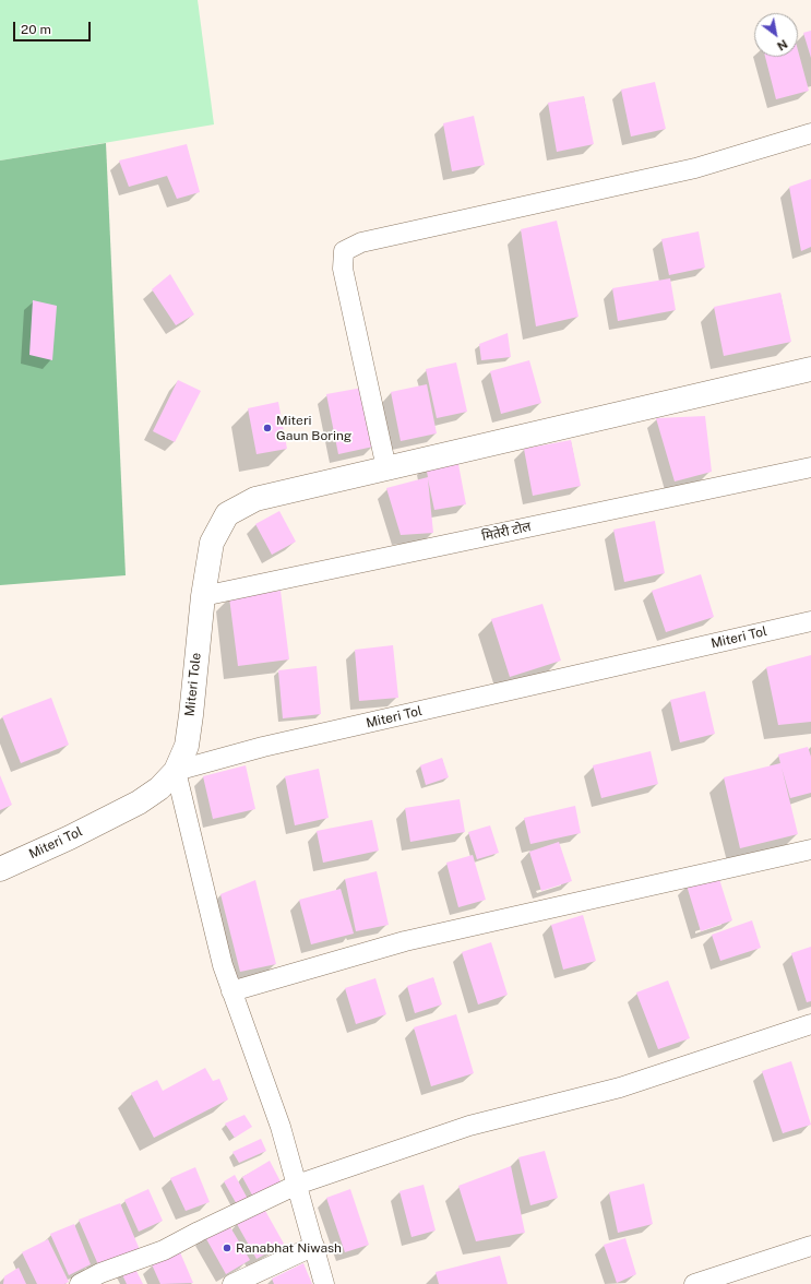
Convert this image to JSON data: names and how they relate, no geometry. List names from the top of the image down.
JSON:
{
  "streets": {
    "main road": ["Miteri Tol", "Miteri Tole"],
    "street": ["मितेरी टोल"]
  },
  "crossings": [
    ["मितेरी टोल", "Miteri Tole"],
    ["Miteri Tol", "Miteri Tole"]
  ],
  "places": ["Miteri Gaun Boring", "Ranabhat Niwash"],
  "scale_bar": "20 m",
  "north": "bottom right"
}
